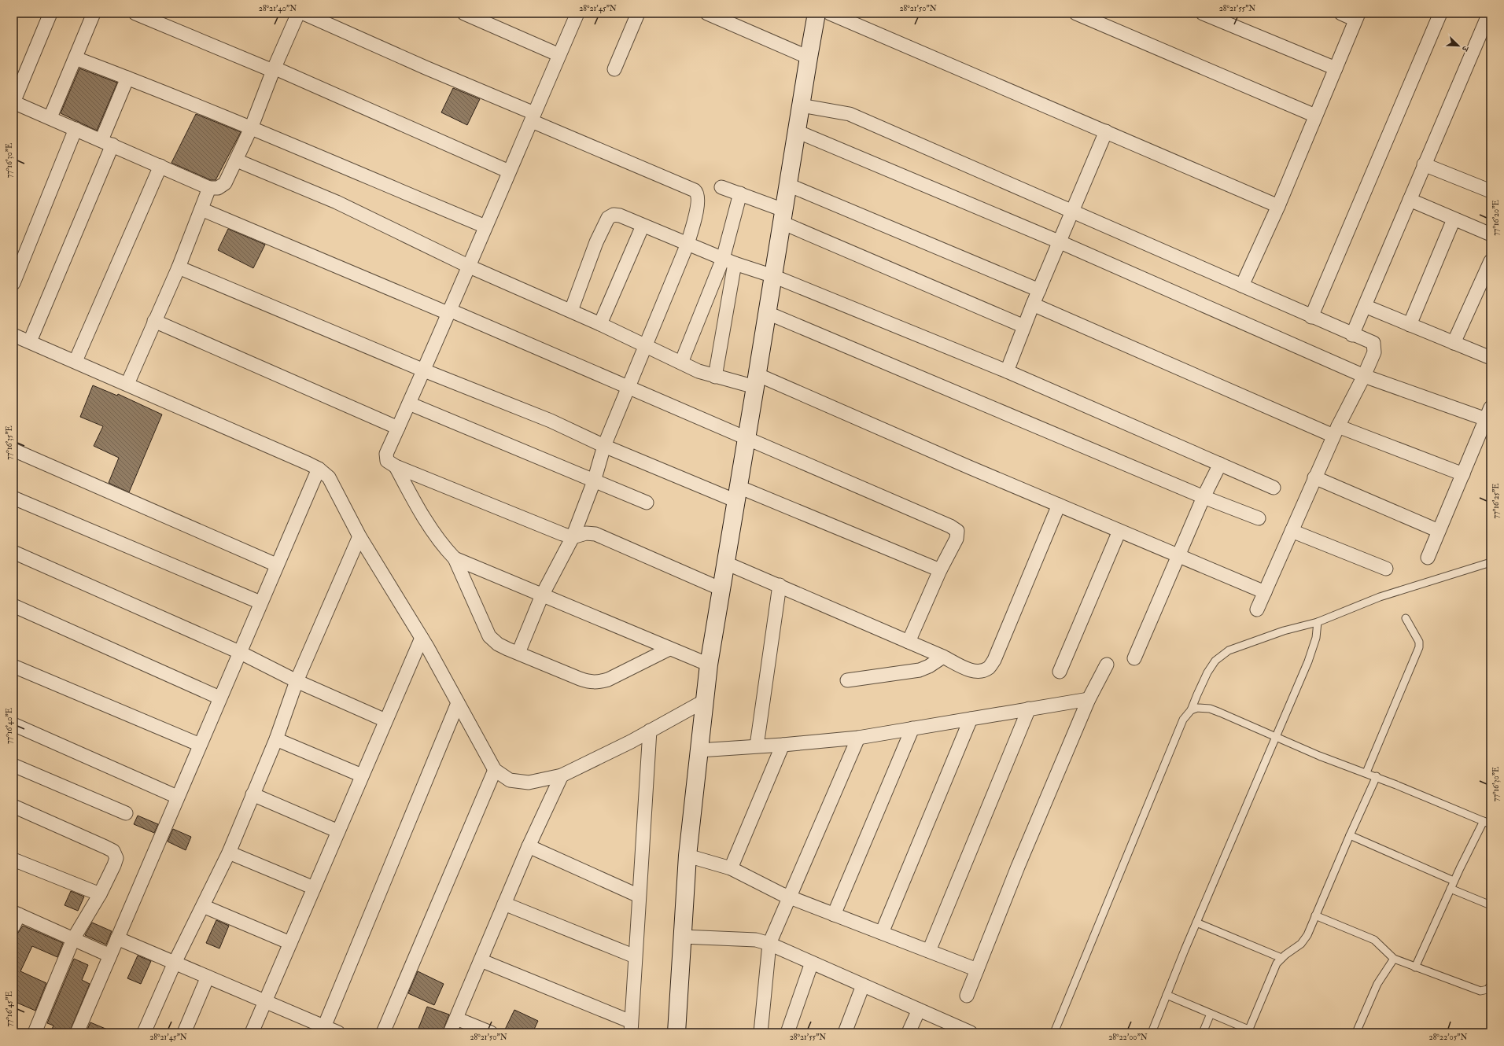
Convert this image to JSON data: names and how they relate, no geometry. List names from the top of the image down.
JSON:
{
  "north": "bottom right",
  "coordinates": [
    "28°21'40\"N",
    "28°21'45\"N",
    "28°21'50\"N",
    "28°21'55\"N",
    "77°16'30\"E",
    "77°16'20\"E",
    "77°16'35\"E",
    "77°16'25\"E",
    "77°16'40\"E",
    "77°16'45\"E",
    "28°22'00\"N",
    "28°22'05\"N"
  ]
}
